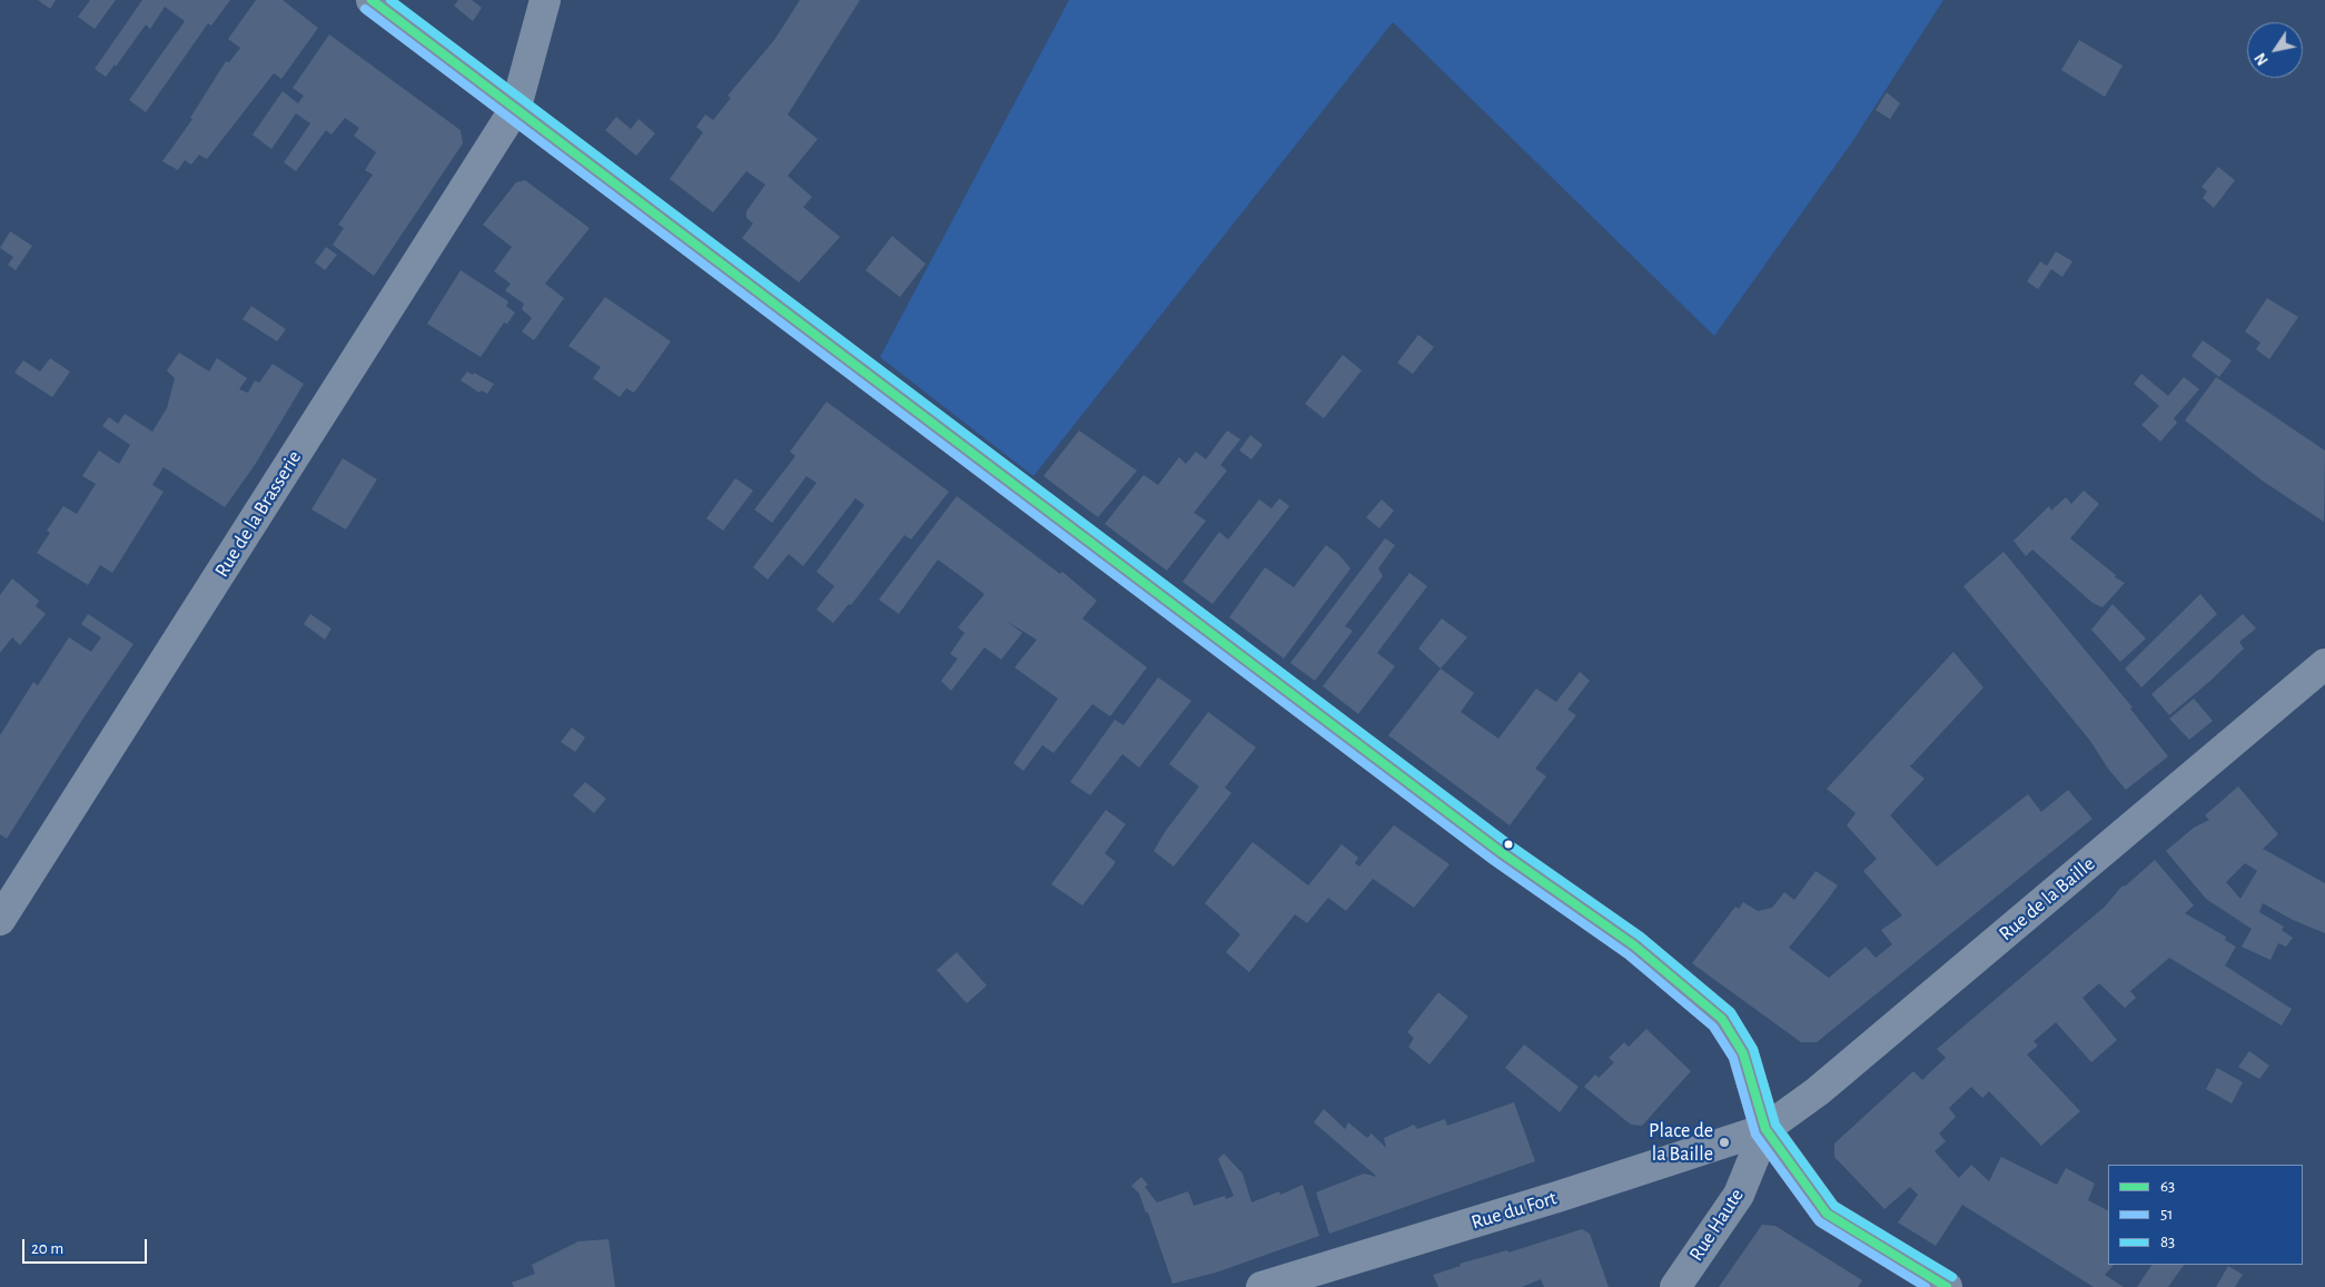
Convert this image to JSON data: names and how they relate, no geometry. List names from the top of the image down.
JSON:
{
  "streets": {
    "street": [
      "Rue de la Brasserie",
      "Rue de la Baille",
      "Rue du Fort",
      "Rue Haute"
    ]
  },
  "crossings": [
    ["Rue de la Baille", "Rue du Fort"],
    ["Rue de la Baille", "Rue Haute"],
    ["Rue du Fort", "Rue Haute"]
  ],
  "places": ["Place de la Baille"],
  "lines": ["transit line 63", "transit line 83", "transit line 51"],
  "legend": ["63", "51", "83"],
  "scale_bar": "20 m",
  "north": "bottom left"
}
